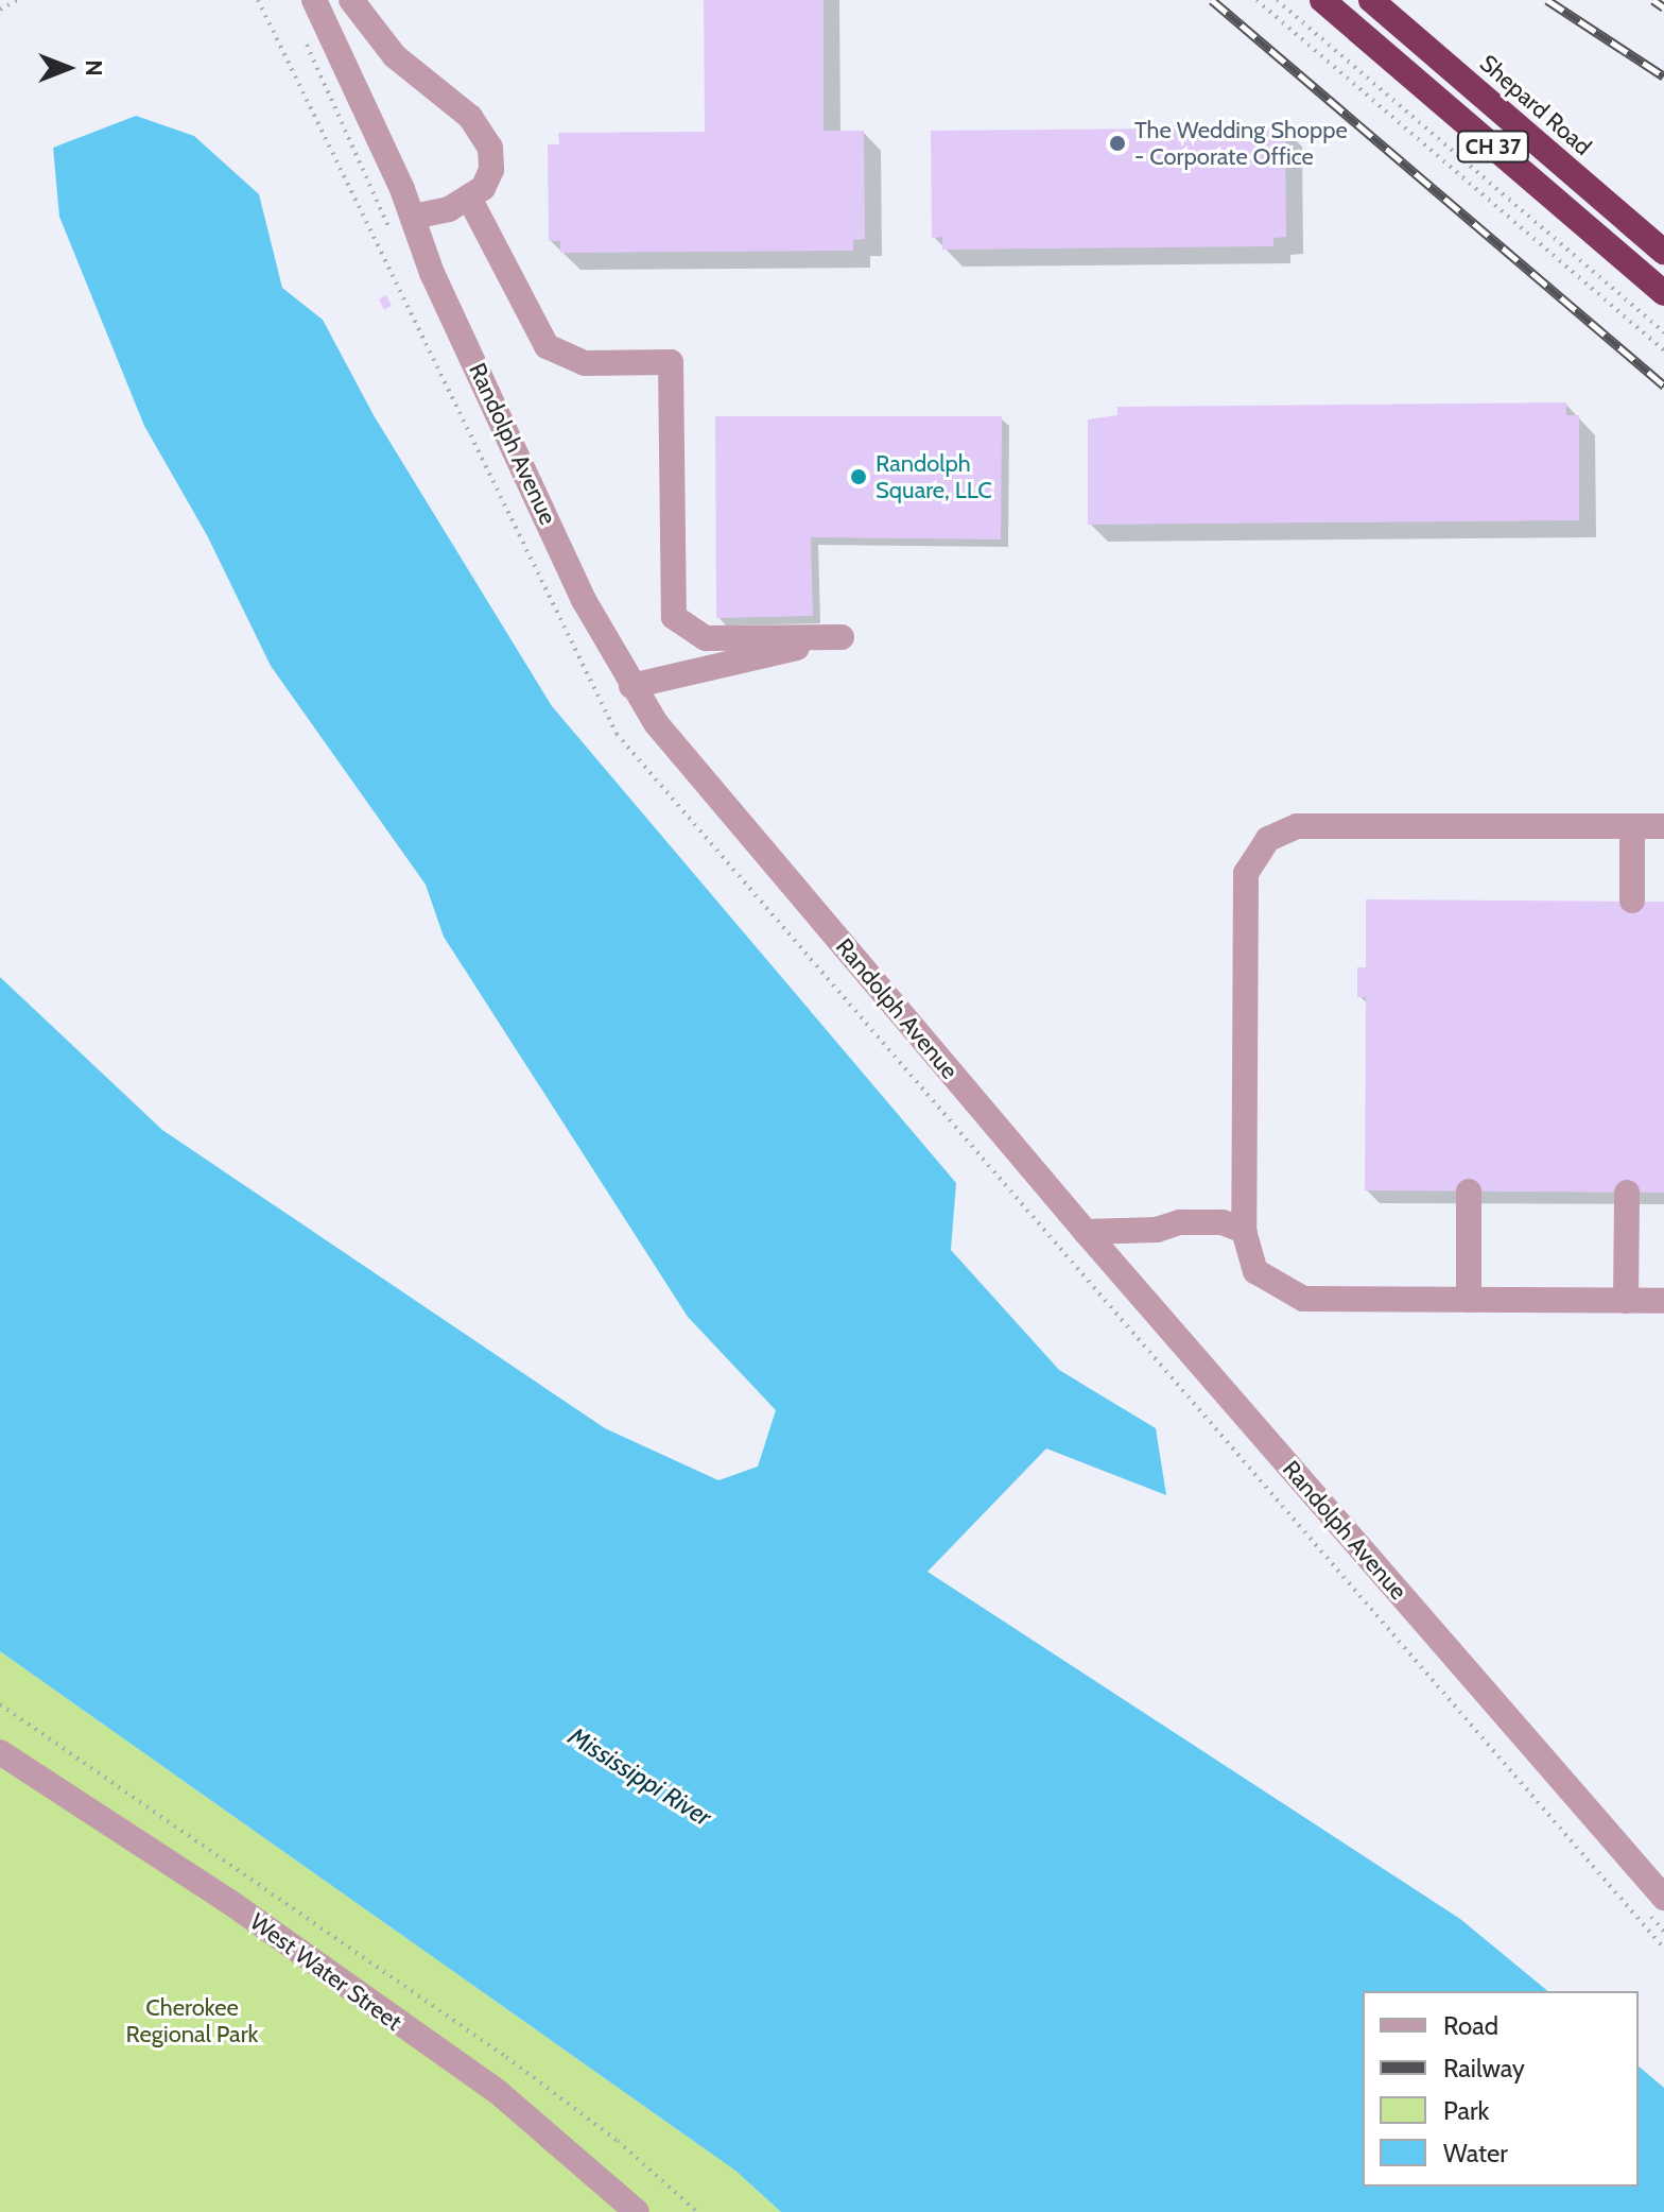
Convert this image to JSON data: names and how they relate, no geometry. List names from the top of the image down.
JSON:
{
  "streets": {
    "highway": ["Shepard Road", "CH 37"],
    "street": ["Randolph Avenue", "West Water Street"]
  },
  "water": ["Mississippi River"],
  "parks": ["Cherokee Regional Park"],
  "places": ["The Wedding Shoppe - Corporate Office", "Randolph Square, LLC"],
  "legend": [
    "Road",
    "Railway",
    "Park",
    "Water"
  ],
  "north": "right"
}
